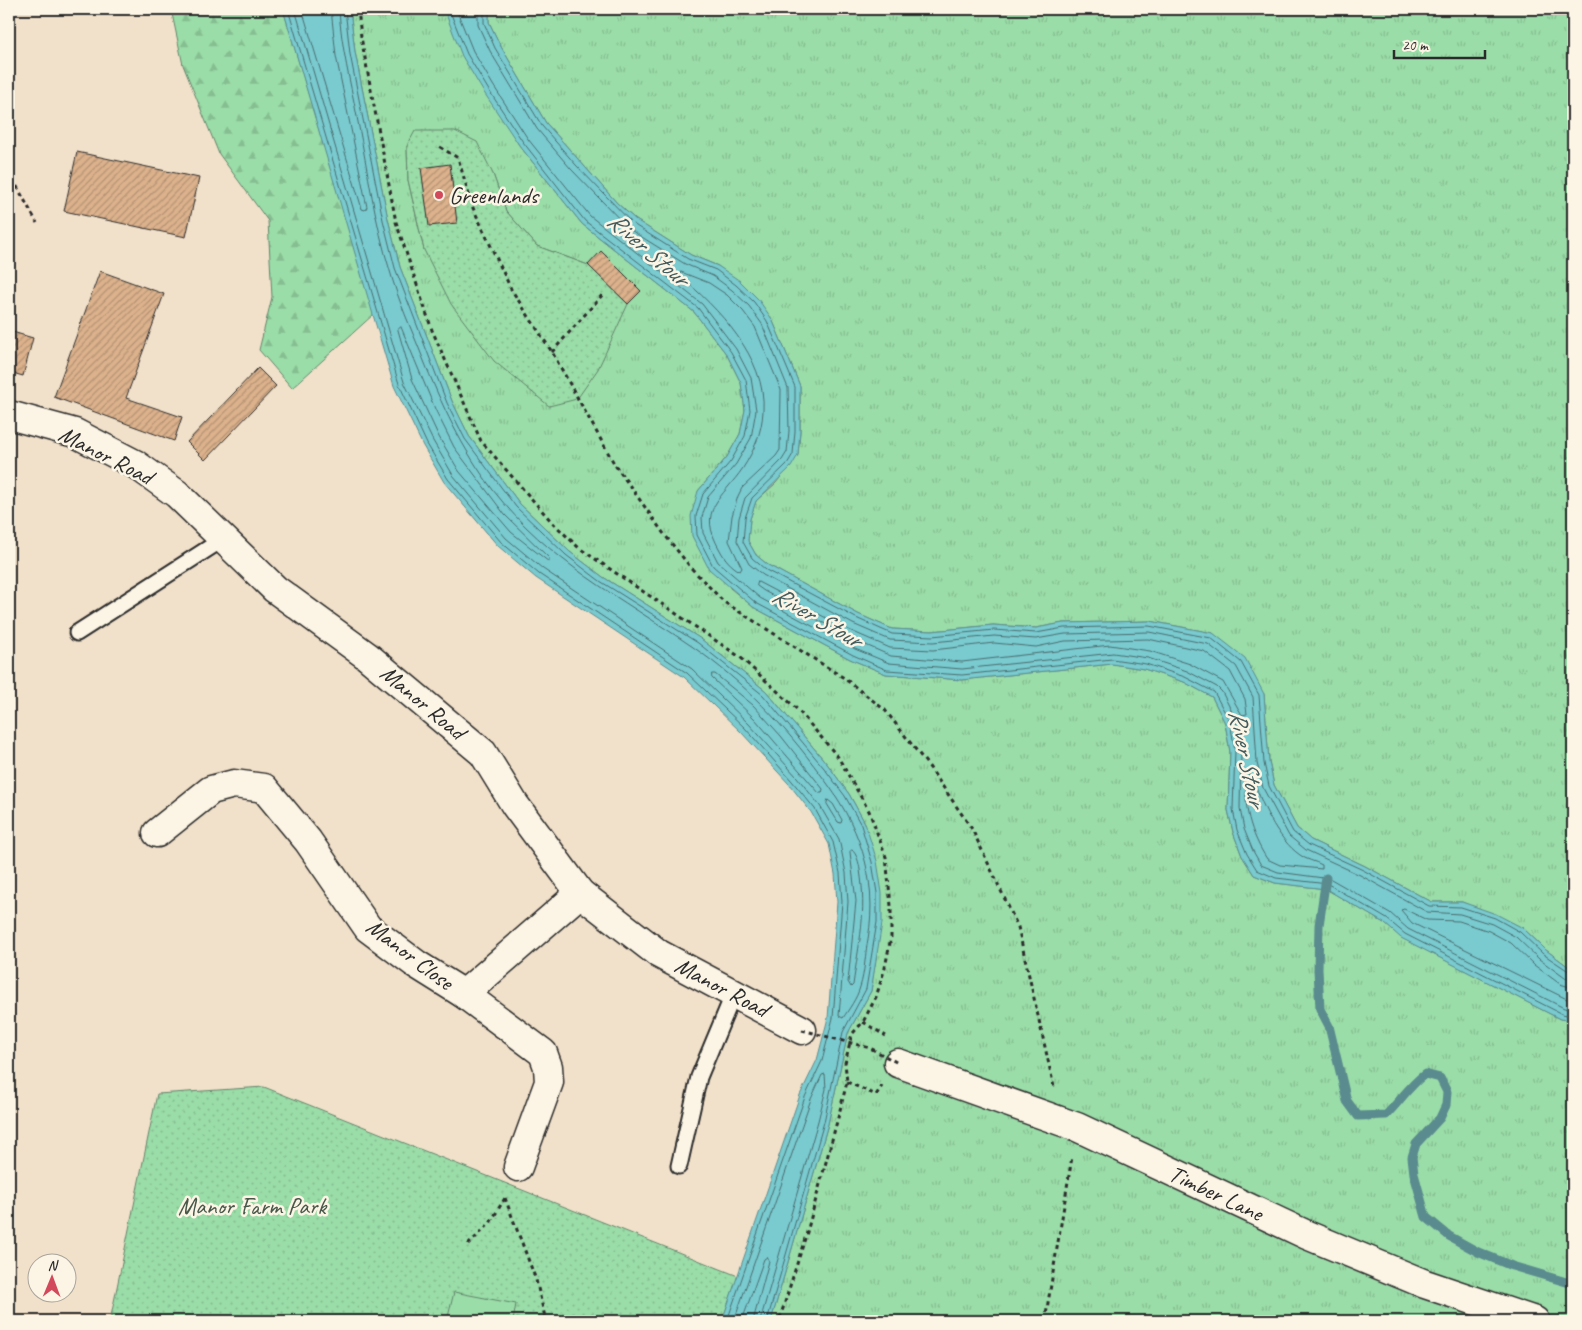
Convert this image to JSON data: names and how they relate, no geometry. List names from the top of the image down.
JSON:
{
  "streets": {
    "street": ["Manor Road", "Manor Close", "Timber Lane"]
  },
  "water": ["River Stour"],
  "parks": ["Manor Farm Park"],
  "places": ["Greenlands"],
  "scale_bar": "20 m",
  "north": "top"
}
